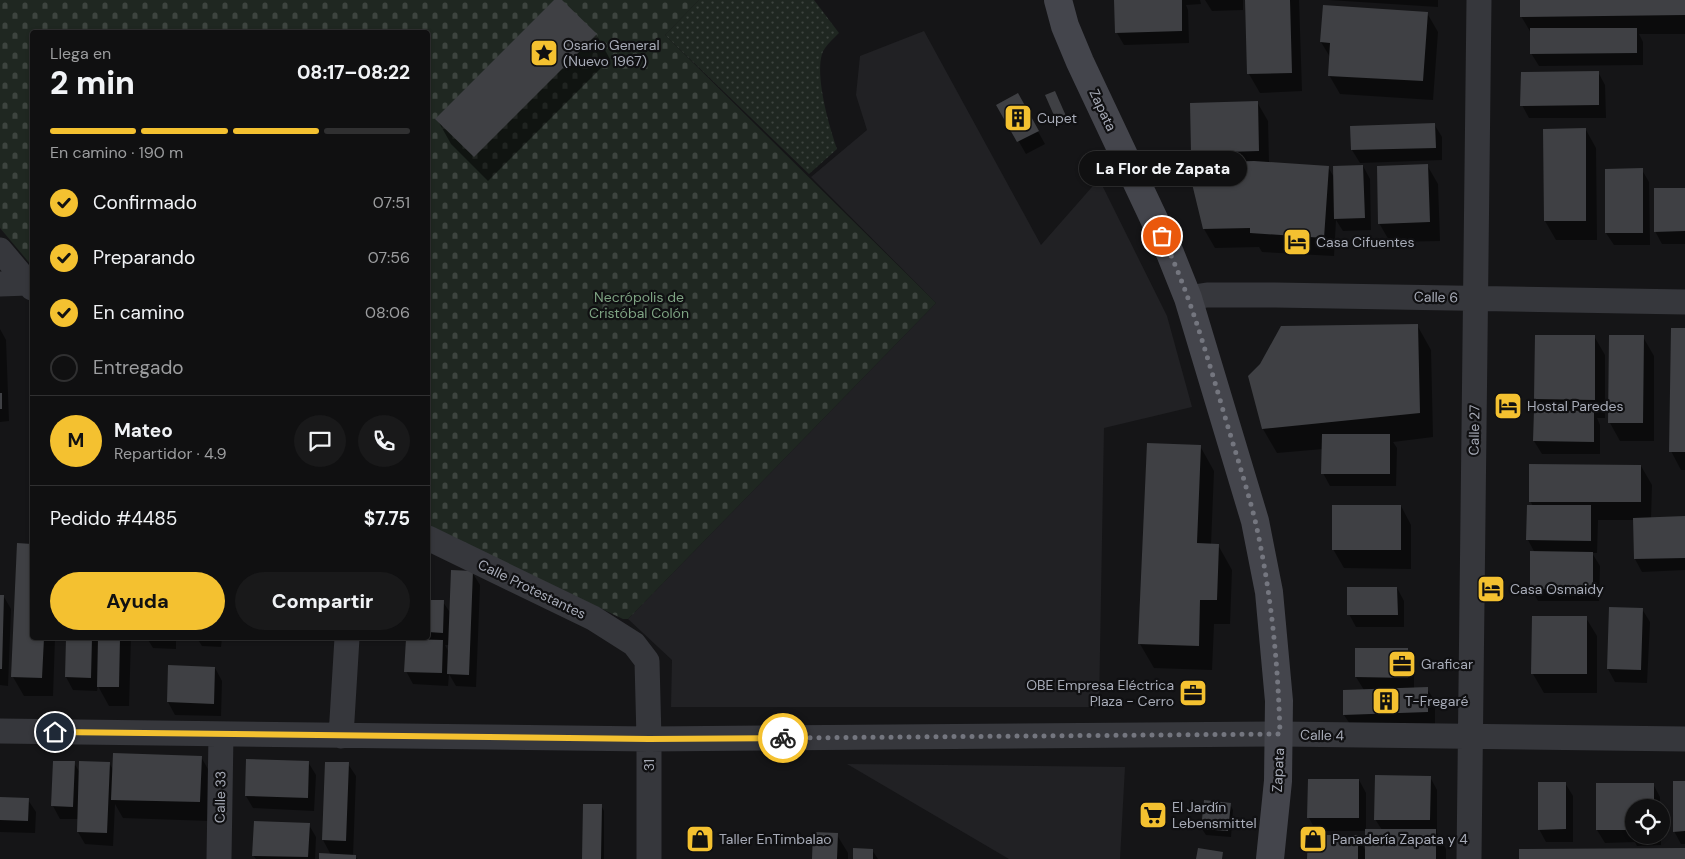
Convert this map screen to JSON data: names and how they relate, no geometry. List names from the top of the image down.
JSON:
{
  "streets": {
    "main road": ["Zapata"],
    "street": [
      "Calle 6",
      "Calle 27",
      "Calle Protestantes",
      "Calle 4",
      "31",
      "Calle 33"
    ]
  },
  "crossings": [
    ["Zapata", "Calle 6"],
    ["Zapata", "Calle 4"],
    ["Calle 6", "Calle 27"],
    ["Calle 27", "Calle 4"],
    ["Calle Protestantes", "31"],
    ["Calle 4", "31"],
    ["Calle 4", "Calle 33"]
  ],
  "parks": ["Necrópolis de Cristóbal Colón"],
  "places": {
    "place": ["Osario General (Nuevo 1967)"],
    "building": ["Cupet", "T-Fregaré"],
    "other": ["La Flor de Zapata"],
    "hotel": ["Casa Cifuentes", "Hostal Paredes", "Casa Osmaidy"],
    "office": ["Graficar", "OBE Empresa Eléctrica Plaza - Cerro"],
    "supermarket": ["El Jardín Lebensmittel"],
    "shop": ["Taller EnTimbalao", "Panadería Zapata y 4"]
  },
  "page": {
    "heading": ["2 min", "Llega en", "08:17–08:22"],
    "panel": [
      "Mateo",
      "Repartidor · 4.9",
      "Pedido #4485",
      "$7.75"
    ],
    "bar": "En camino · 190 m",
    "bubble": "La Flor de Zapata",
    "list": [
      ["Confirmado", "07:51"],
      ["Preparando", "07:56"],
      ["En camino", "08:06"],
      "Entregado"
    ],
    "round": "M",
    "buttons": ["Ayuda", "Compartir"]
  }
}
